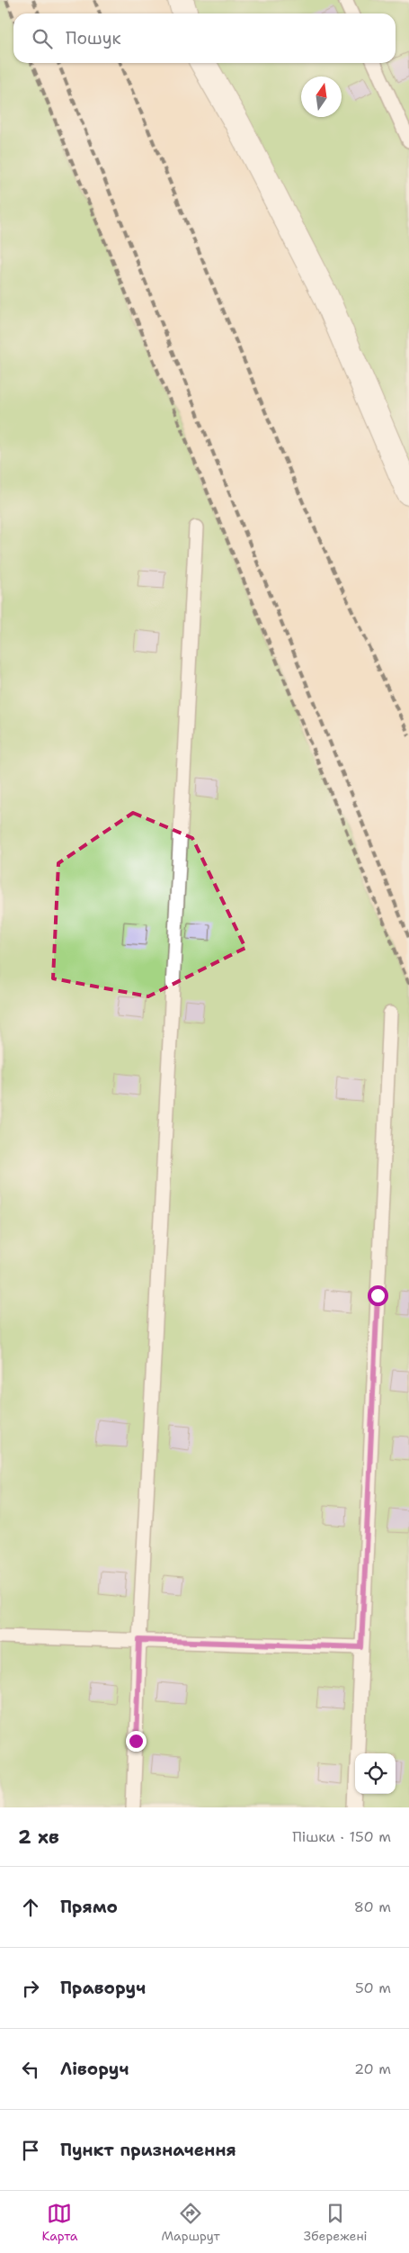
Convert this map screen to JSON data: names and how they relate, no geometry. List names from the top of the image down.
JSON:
{
  "north": "top",
  "page": {
    "search": "Пошук",
    "heading": ["2 хв", "Пішки · 150 m"],
    "list": [
      ["Прямо", "80 m"],
      ["Праворуч", "50 m"],
      ["Ліворуч", "20 m"],
      "Пункт призначення"
    ],
    "nav": ["Карта", "Маршрут", "Збережені"]
  }
}
